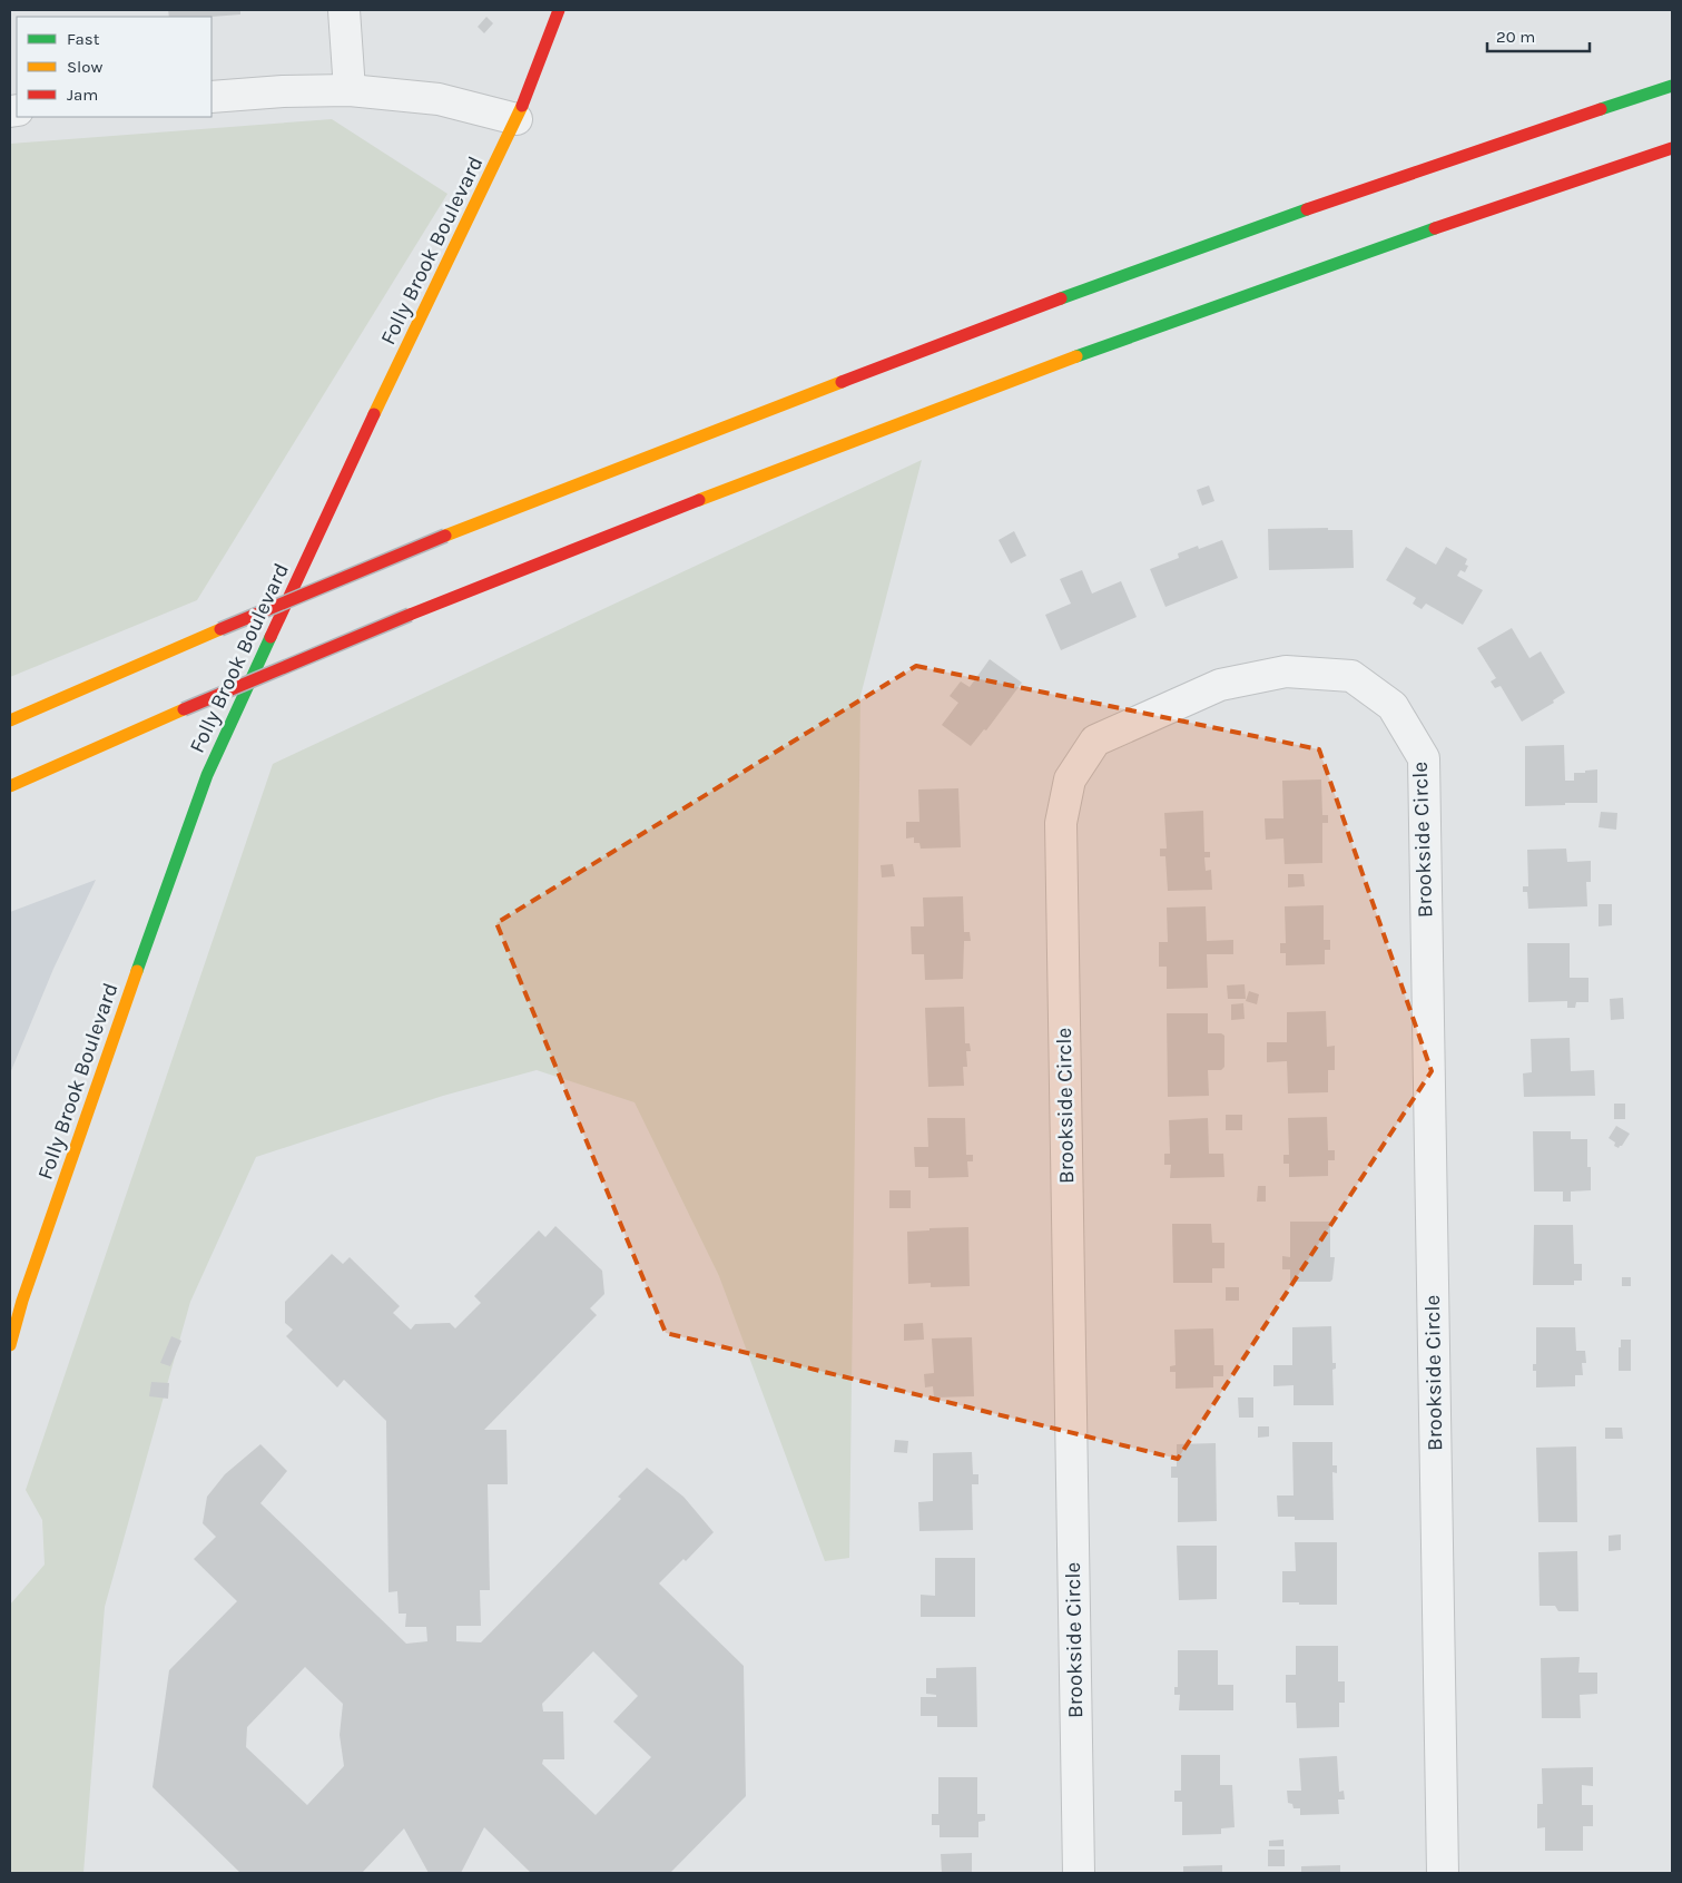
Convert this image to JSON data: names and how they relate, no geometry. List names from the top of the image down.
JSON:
{
  "streets": {
    "main road": ["Folly Brook Boulevard"],
    "street": ["Brookside Circle"]
  },
  "legend": ["Fast", "Slow", "Jam"],
  "scale_bar": "20 m"
}
